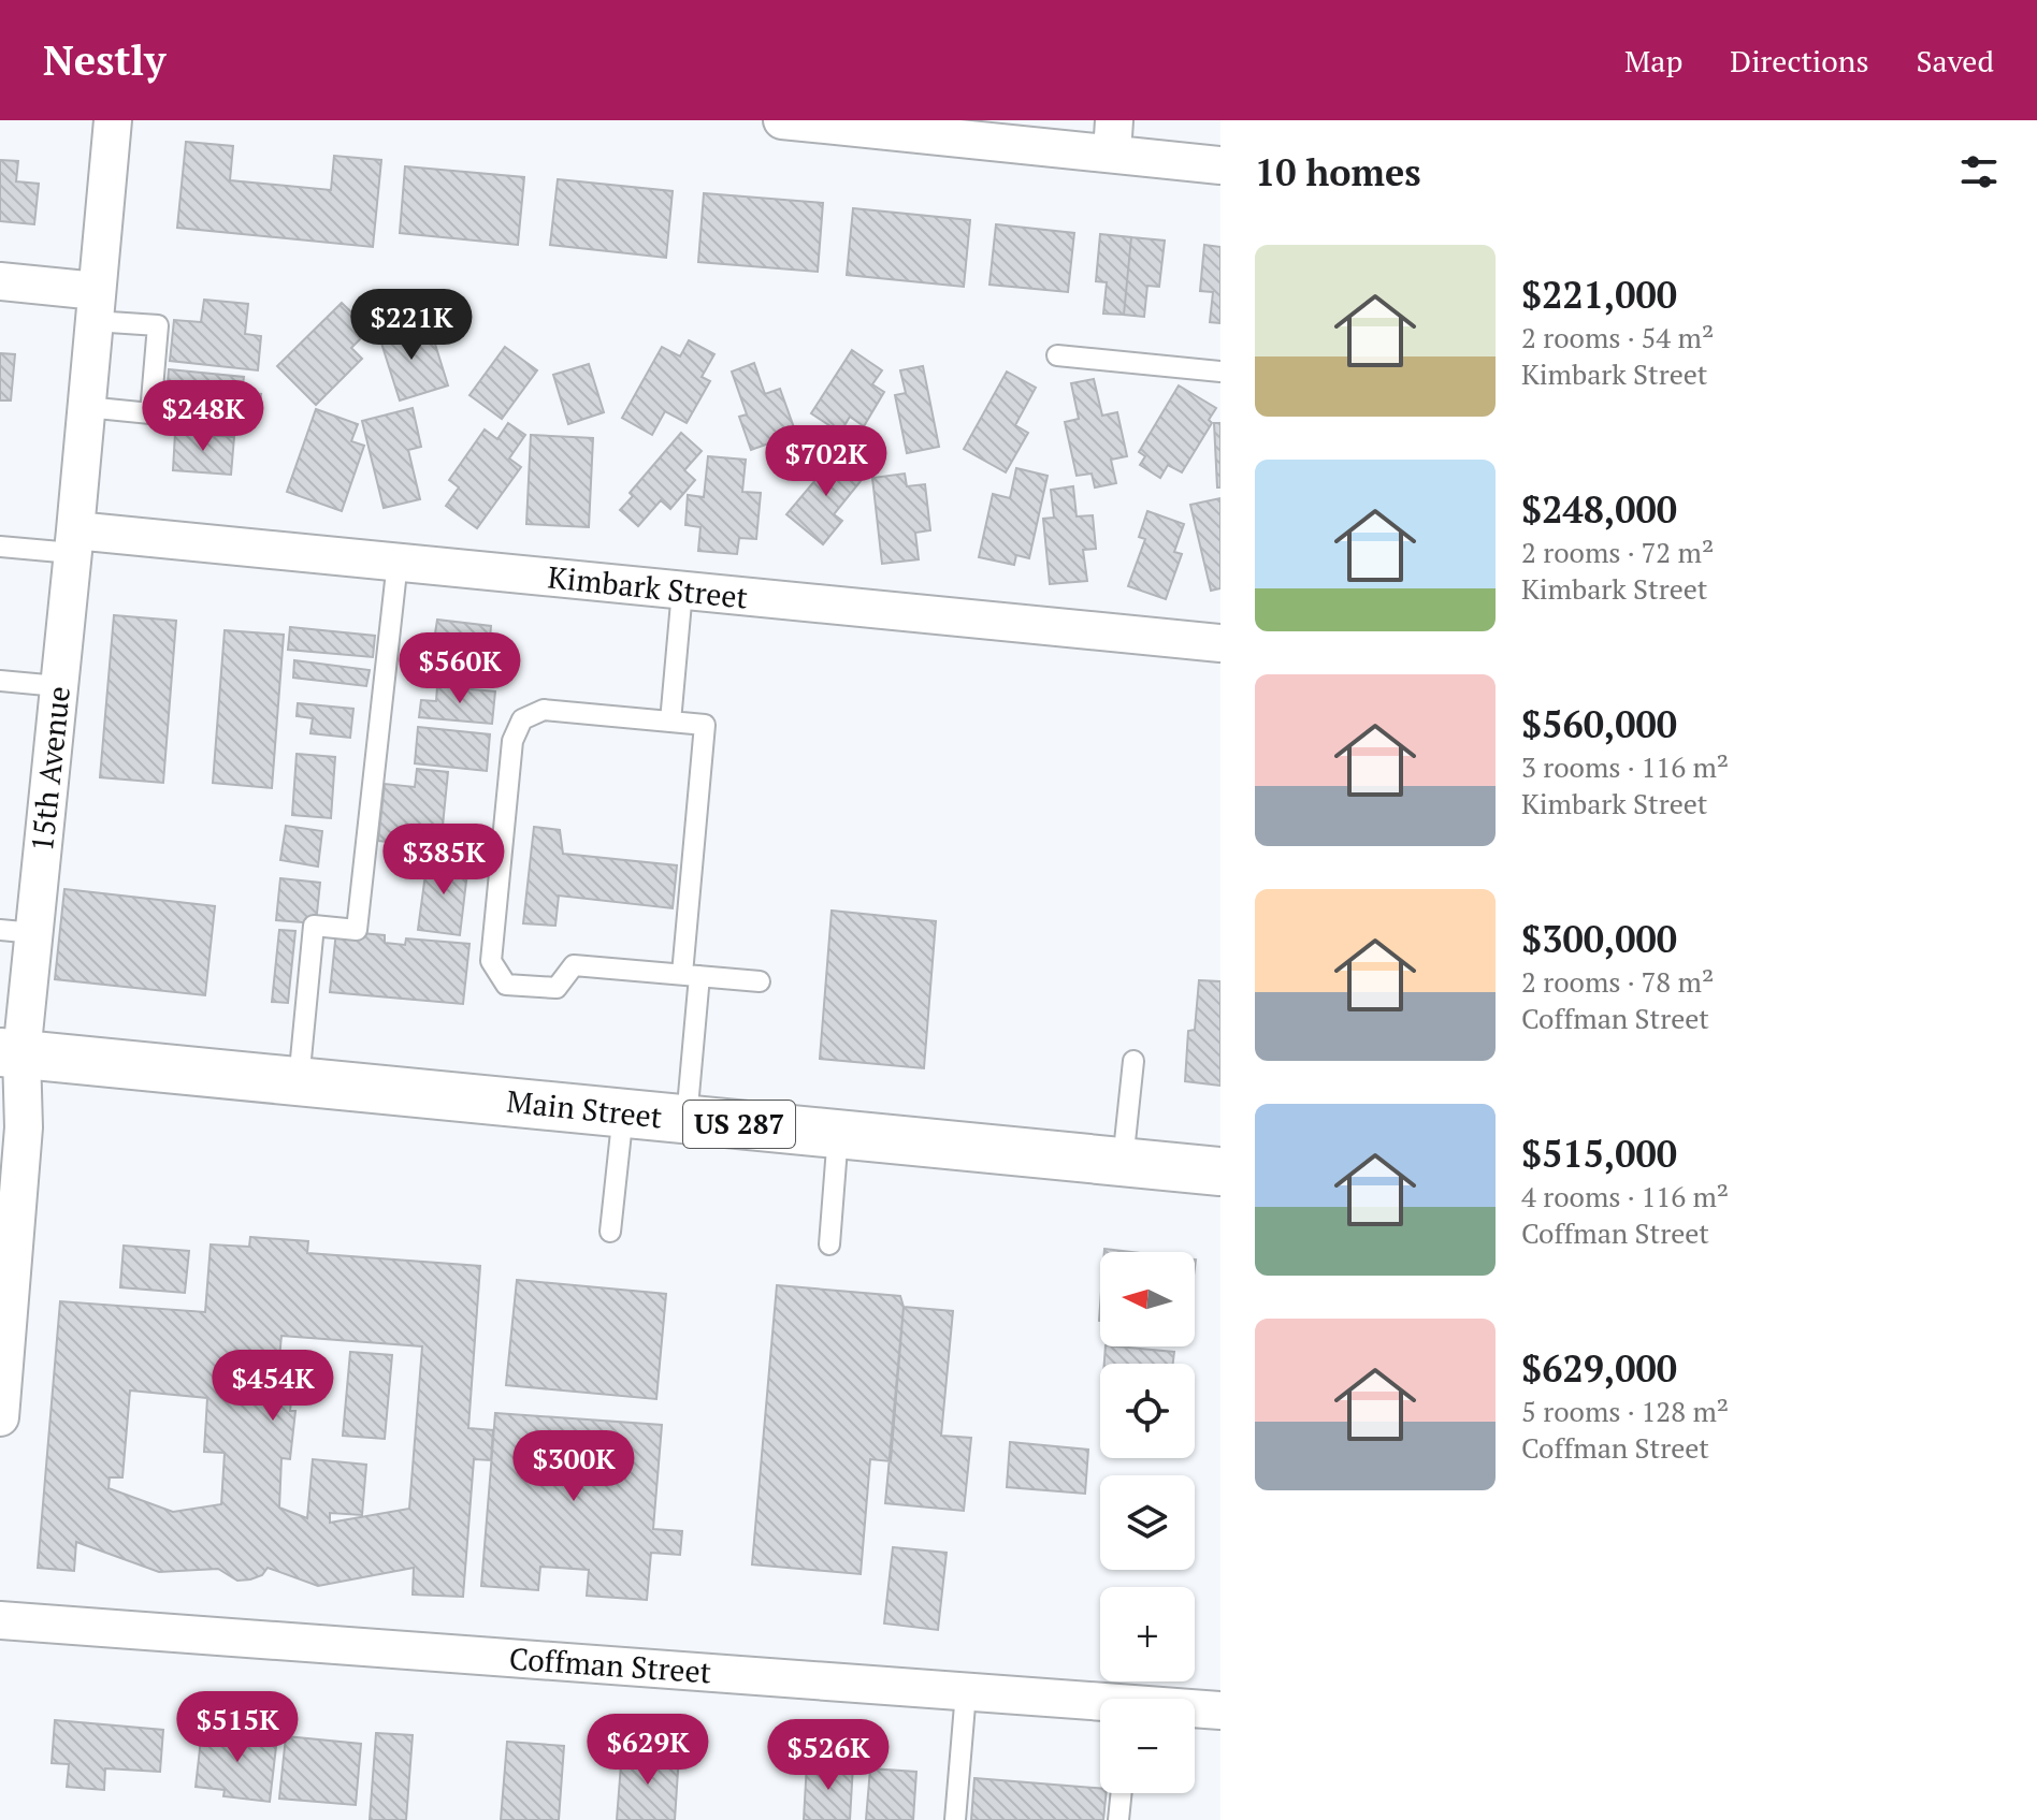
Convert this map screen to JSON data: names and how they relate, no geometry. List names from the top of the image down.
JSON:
{
  "streets": {
    "highway": ["Main Street", "US 287"],
    "street": ["Kimbark Street", "15th Avenue", "Coffman Street"]
  },
  "crossings": [
    ["Kimbark Street", "15th Avenue"],
    ["15th Avenue", "Main Street"]
  ],
  "north": "left",
  "page": {
    "header": "Nestly",
    "nav": ["Map", "Directions", "Saved"],
    "heading": "10 homes",
    "list": [
      {
        "name": "$221,000",
        "note": "2 rooms · 54 m² · Kimbark Street"
      },
      {
        "name": "$248,000",
        "note": "2 rooms · 72 m² · Kimbark Street"
      },
      {
        "name": "$560,000",
        "note": "3 rooms · 116 m² · Kimbark Street"
      },
      {
        "name": "$300,000",
        "note": "2 rooms · 78 m² · Coffman Street"
      },
      {
        "name": "$515,000",
        "note": "4 rooms · 116 m² · Coffman Street"
      },
      {
        "name": "$629,000",
        "note": "5 rooms · 128 m² · Coffman Street"
      }
    ],
    "price": [
      "$221K",
      "$248K",
      "$702K",
      "$560K",
      "$385K",
      "$454K",
      "$300K",
      "$515K",
      "$629K",
      "$526K"
    ],
    "map_buttons": ["+", "−"]
  }
}
